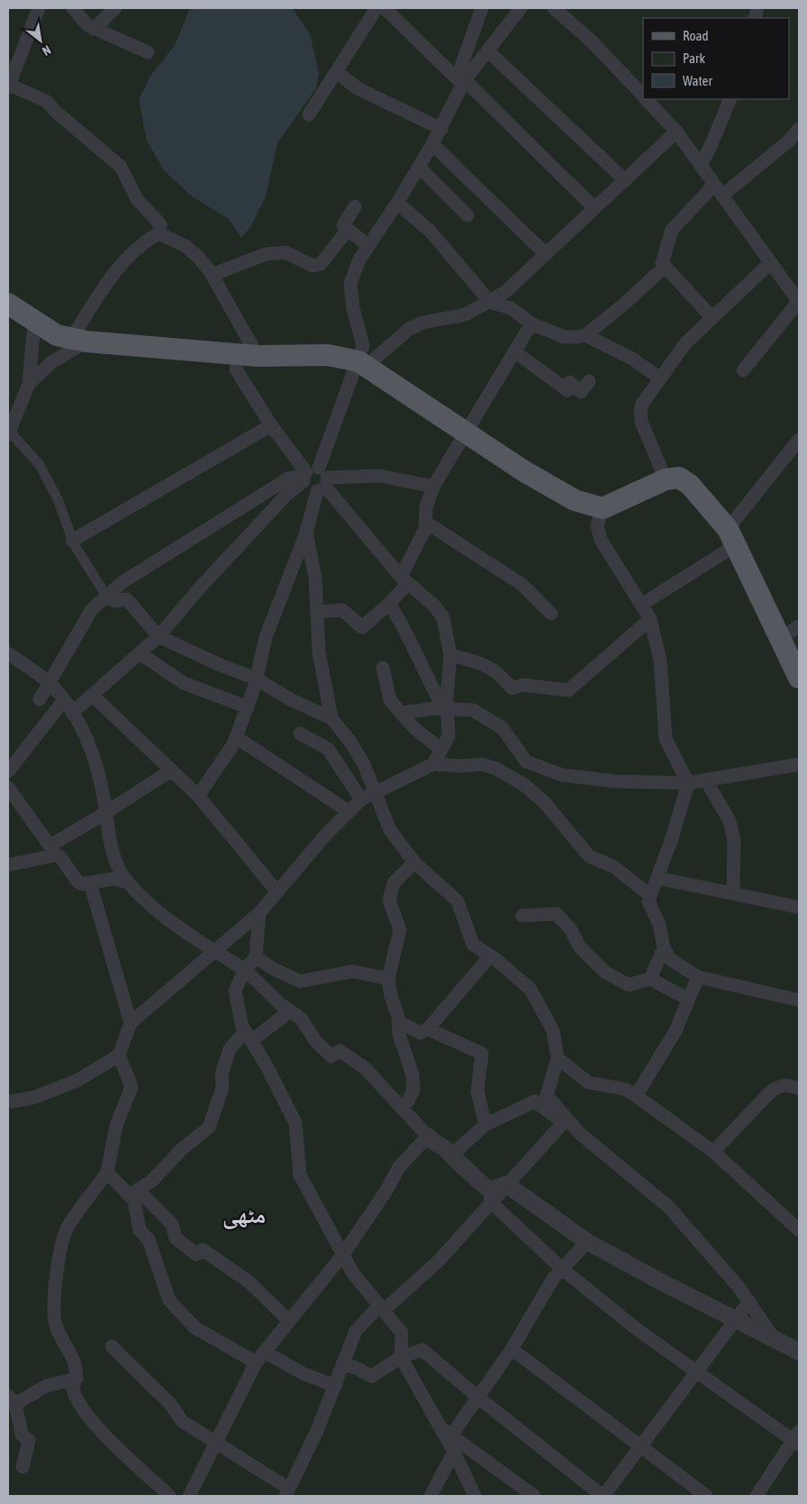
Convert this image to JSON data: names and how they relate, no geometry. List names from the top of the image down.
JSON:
{
  "districts": ["مٹھی"],
  "legend": ["Road", "Park", "Water"],
  "north": "bottom right"
}
